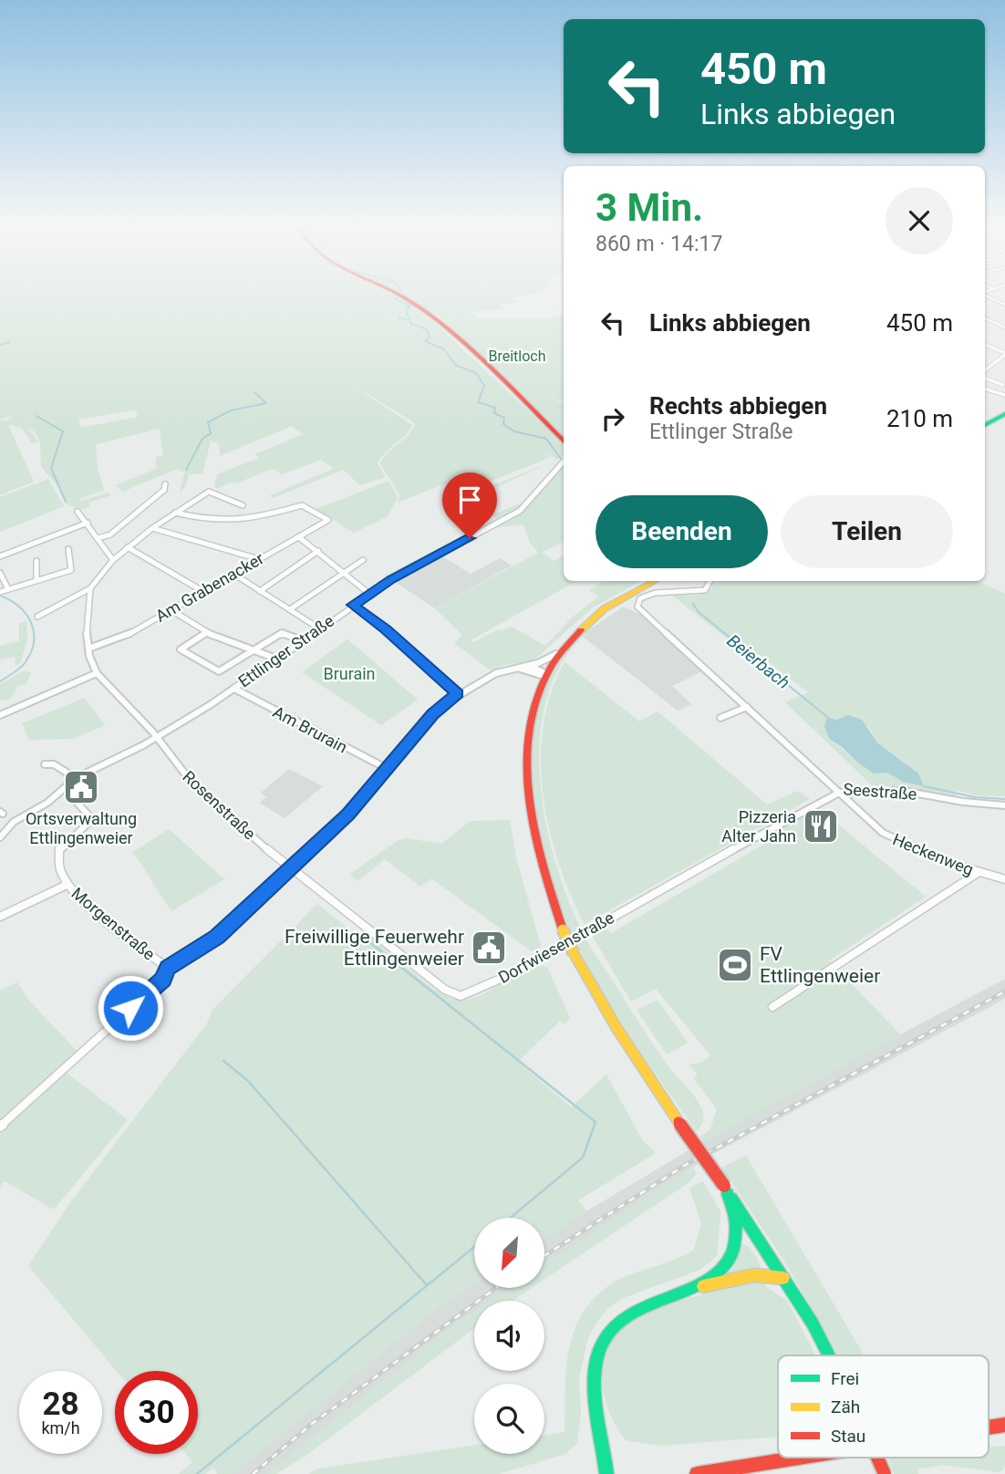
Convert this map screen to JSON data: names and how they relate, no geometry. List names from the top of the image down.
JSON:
{
  "streets": {
    "street": [
      "Am Grabenacker",
      "Ettlinger Straße",
      "Am Brurain",
      "Seestraße",
      "Rosenstraße",
      "Heckenweg",
      "Morgenstraße",
      "Dorfwiesenstraße"
    ]
  },
  "crossings": [
    ["Ettlinger Straße", "Am Brurain"],
    ["Ettlinger Straße", "Rosenstraße"],
    ["Ettlinger Straße", "Morgenstraße"],
    ["Seestraße", "Heckenweg"],
    ["Seestraße", "Dorfwiesenstraße"],
    ["Rosenstraße", "Dorfwiesenstraße"],
    ["Heckenweg", "Dorfwiesenstraße"]
  ],
  "water": ["Beierbach"],
  "parks": ["Breitloch", "Brurain"],
  "places": {
    "public building": ["Ortsverwaltung Ettlingenweier", "Freiwillige Feuerwehr Ettlingenweier"],
    "restaurant": ["Pizzeria Alter Jahn"],
    "sports": ["FV Ettlingenweier"]
  },
  "legend": ["Frei", "Zäh", "Stau"],
  "north": "bottom left",
  "page": {
    "turn": ["450 m", "Links abbiegen"],
    "heading": ["3 Min.", "860 m · 14:17"],
    "list": [
      {
        "name": "Links abbiegen",
        "value": "450 m"
      },
      {
        "name": "Rechts abbiegen",
        "note": "Ettlinger Straße",
        "value": "210 m"
      }
    ],
    "buttons": ["Beenden", "Teilen"],
    "speed": "28 km/h",
    "limit": "30"
  }
}
